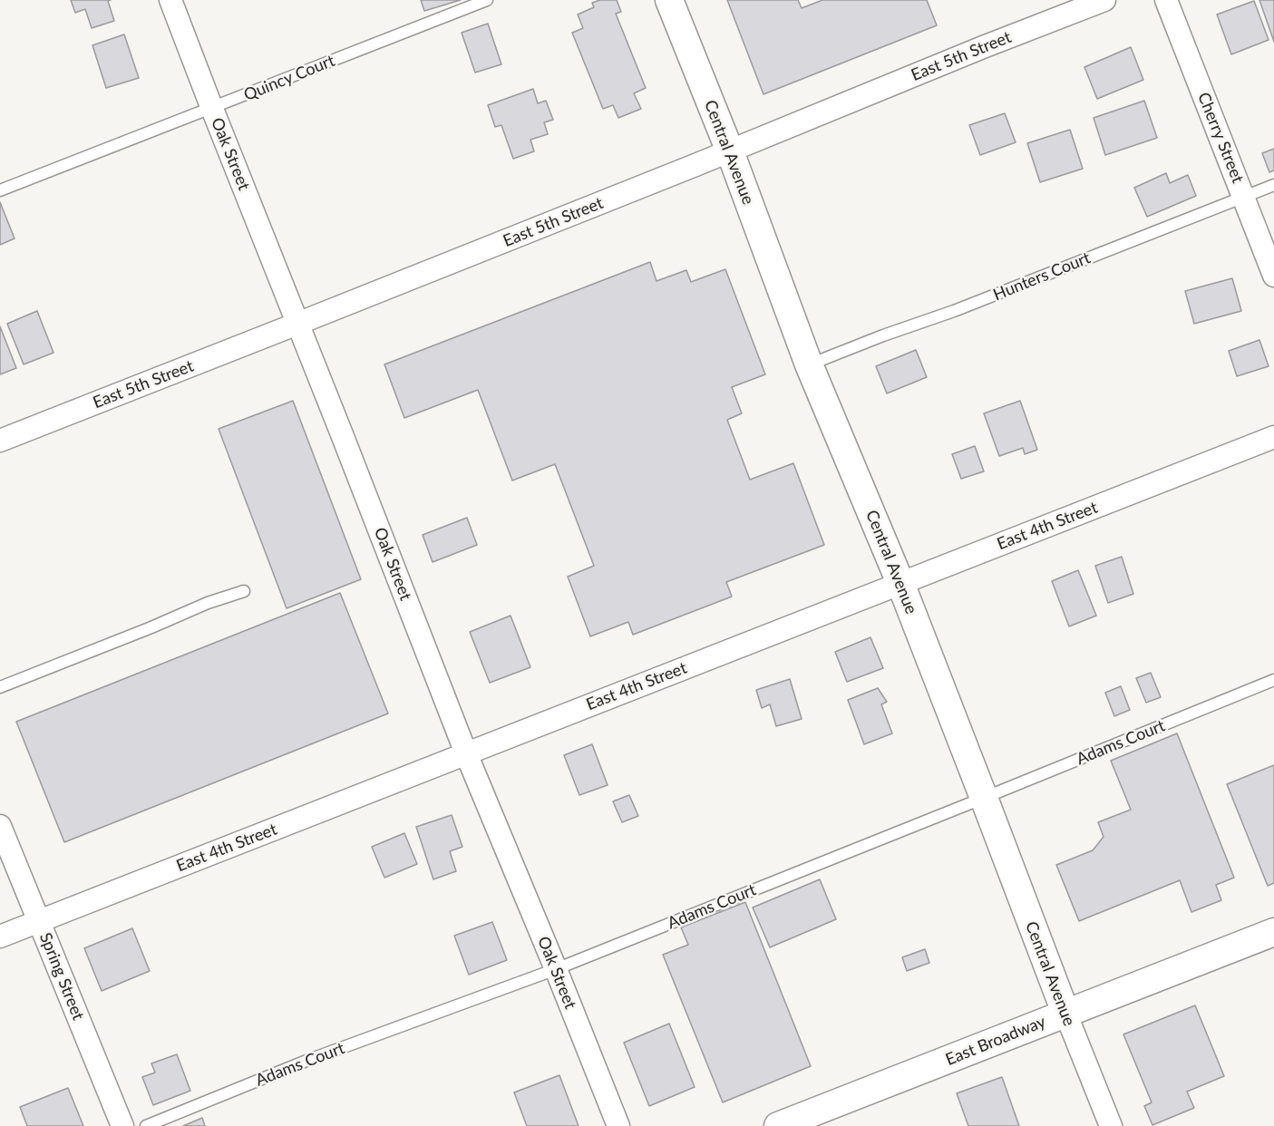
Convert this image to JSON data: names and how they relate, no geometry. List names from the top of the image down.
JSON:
{
  "streets": {
    "street": [
      "East 5th Street",
      "Cherry Street",
      "Central Avenue",
      "Oak Street",
      "East 4th Street",
      "Spring Street",
      "East Broadway"
    ],
    "lane": ["Quincy Court", "Hunters Court", "Adams Court"]
  },
  "crossings": [
    ["East 5th Street", "Central Avenue"],
    ["East 5th Street", "Oak Street"],
    ["Quincy Court", "Oak Street"],
    ["Cherry Street", "Hunters Court"],
    ["Central Avenue", "Hunters Court"],
    ["Central Avenue", "East 4th Street"],
    ["Central Avenue", "Adams Court"],
    ["Central Avenue", "East Broadway"],
    ["Oak Street", "East 4th Street"],
    ["Oak Street", "Adams Court"],
    ["East 4th Street", "Spring Street"]
  ]
}
